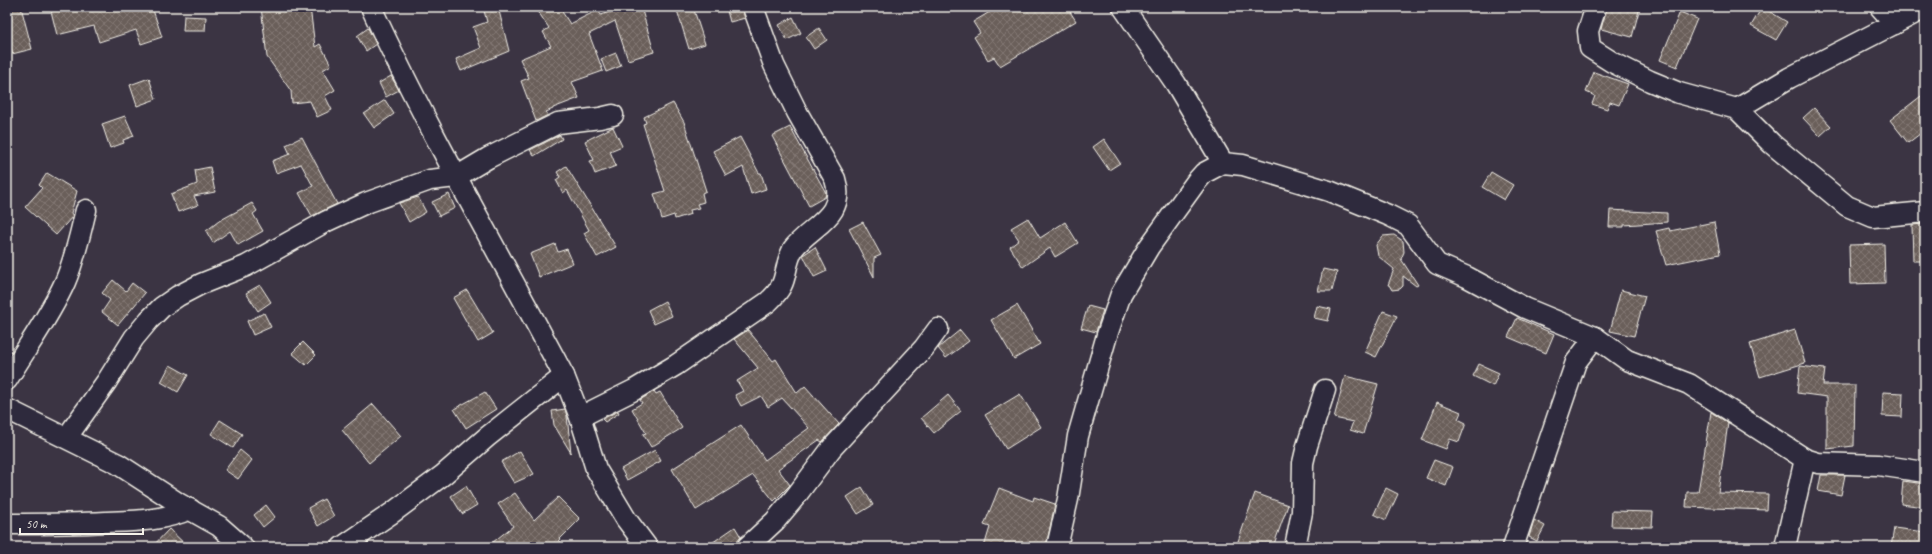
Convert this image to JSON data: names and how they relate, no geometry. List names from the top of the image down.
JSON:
{
  "scale_bar": "50 m"
}
